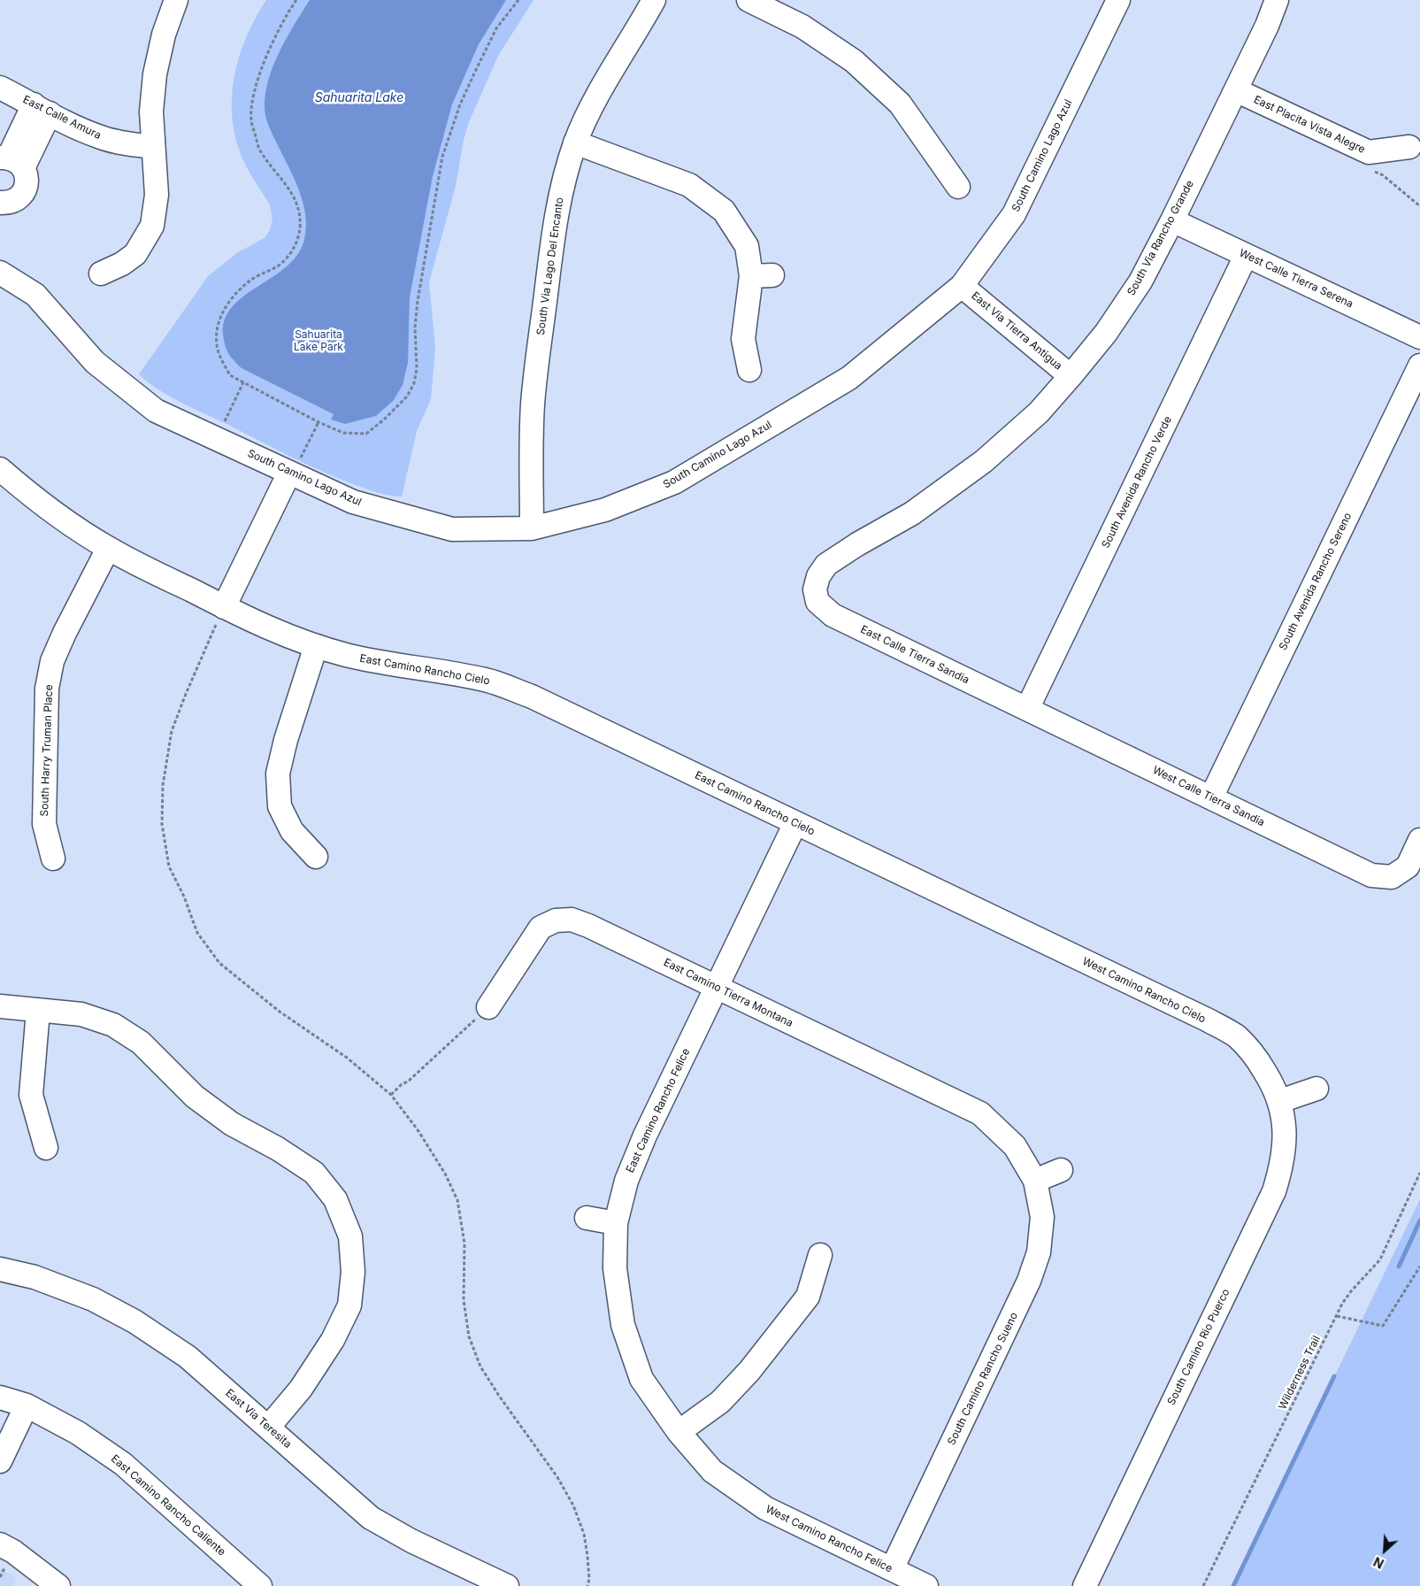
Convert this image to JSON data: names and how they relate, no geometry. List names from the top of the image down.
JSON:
{
  "streets": {
    "street": [
      "East Calle Amura",
      "East Placita Vista Alegre",
      "South Camino Lago Azul",
      "South Via Rancho Grande",
      "South Via Lago Del Encanto",
      "West Calle Tierra Serena",
      "East Via Tierra Antigua",
      "South Avenida Rancho Verde",
      "South Avenida Rancho Sereno",
      "East Calle Tierra Sandia",
      "East Camino Rancho Cielo",
      "South Harry Truman Place",
      "West Calle Tierra Sandia",
      "West Camino Rancho Cielo",
      "East Camino Tierra Montana",
      "East Camino Rancho Felice",
      "South Camino Rio Puerco",
      "South Camino Rancho Sueno",
      "East Via Teresita",
      "East Camino Rancho Caliente",
      "West Camino Rancho Felice"
    ],
    "path": ["Wilderness Trail"]
  },
  "crossings": [
    ["East Placita Vista Alegre", "South Via Rancho Grande"],
    ["South Camino Lago Azul", "South Via Lago Del Encanto"],
    ["South Camino Lago Azul", "East Via Tierra Antigua"],
    ["South Via Rancho Grande", "West Calle Tierra Serena"],
    ["South Via Rancho Grande", "East Via Tierra Antigua"],
    ["South Via Rancho Grande", "East Calle Tierra Sandia"],
    ["West Calle Tierra Serena", "South Avenida Rancho Verde"],
    ["South Avenida Rancho Verde", "East Calle Tierra Sandia"],
    ["South Avenida Rancho Verde", "West Calle Tierra Sandia"],
    ["South Avenida Rancho Sereno", "West Calle Tierra Sandia"],
    ["East Calle Tierra Sandia", "West Calle Tierra Sandia"],
    ["East Camino Rancho Cielo", "South Harry Truman Place"],
    ["East Camino Rancho Cielo", "West Camino Rancho Cielo"],
    ["East Camino Rancho Cielo", "East Camino Rancho Felice"],
    ["West Camino Rancho Cielo", "South Camino Rio Puerco"],
    ["East Camino Tierra Montana", "East Camino Rancho Felice"],
    ["East Camino Tierra Montana", "South Camino Rancho Sueno"],
    ["East Camino Rancho Felice", "West Camino Rancho Felice"],
    ["South Camino Rancho Sueno", "West Camino Rancho Felice"]
  ],
  "water": ["Sahuarita Lake"],
  "parks": ["Sahuarita Lake Park"],
  "north": "bottom left"
}
